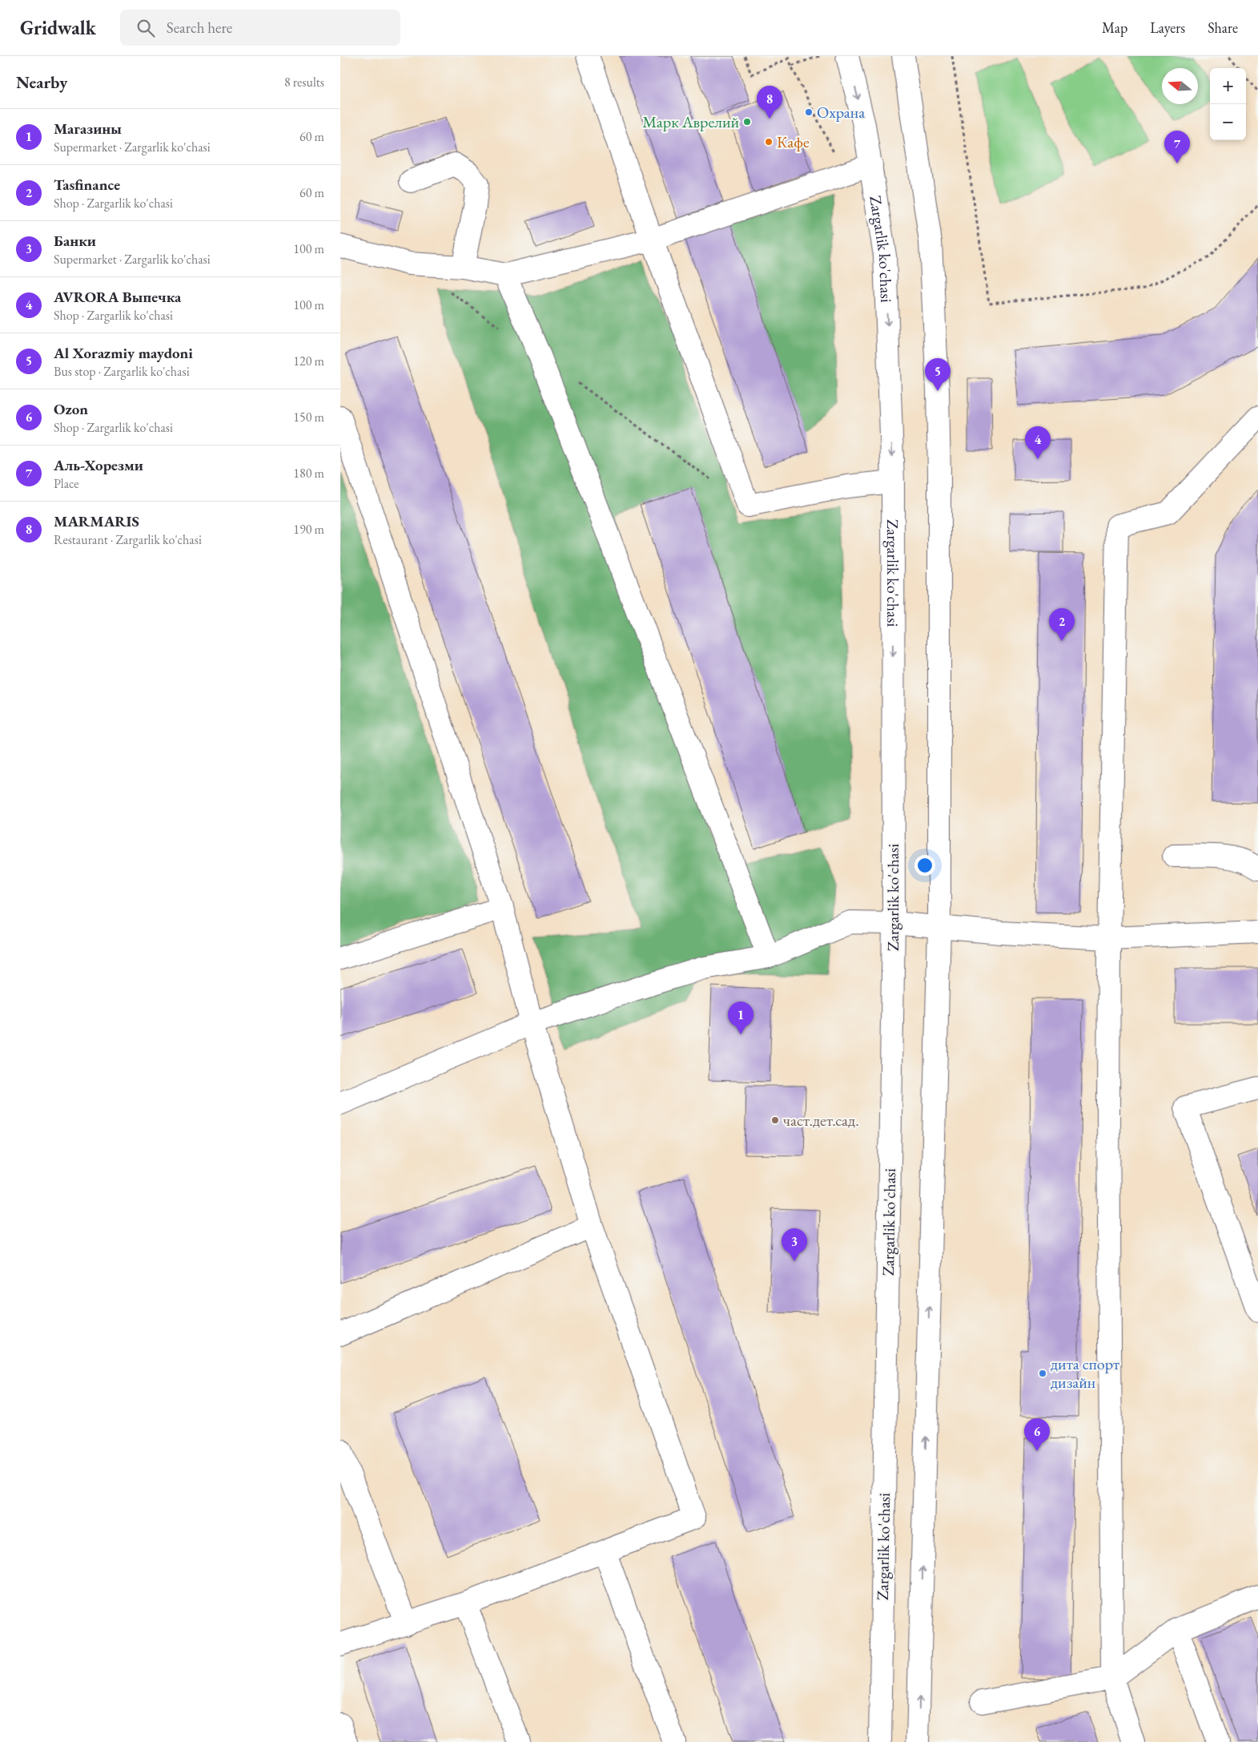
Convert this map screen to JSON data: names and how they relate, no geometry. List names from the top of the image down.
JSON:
{
  "streets": {
    "main road": ["Zargarlik ko'chasi"]
  },
  "places": [
    "Охрана",
    "Марк Аврелий",
    "Кафе",
    "част.дет.сад.",
    "дита спорт дизайн"
  ],
  "north": "left",
  "page": {
    "header": "Gridwalk",
    "search": "Search here",
    "nav": ["Map", "Layers", "Share"],
    "heading": ["Nearby", "8 results"],
    "map_buttons": ["+", "−"],
    "pins": [
      "8",
      "7",
      "5",
      "4",
      "2",
      "1",
      "3",
      "6"
    ],
    "list": [
      {
        "mark": "1",
        "name": "Магазины",
        "note": "Supermarket · Zargarlik ko'chasi",
        "value": "60 m"
      },
      {
        "mark": "2",
        "name": "Tasfinance",
        "note": "Shop · Zargarlik ko'chasi",
        "value": "60 m"
      },
      {
        "mark": "3",
        "name": "Банки",
        "note": "Supermarket · Zargarlik ko'chasi",
        "value": "100 m"
      },
      {
        "mark": "4",
        "name": "AVRORA Выпечка",
        "note": "Shop · Zargarlik ko'chasi",
        "value": "100 m"
      },
      {
        "mark": "5",
        "name": "Al Xorazmiy maydoni",
        "note": "Bus stop · Zargarlik ko'chasi",
        "value": "120 m"
      },
      {
        "mark": "6",
        "name": "Ozon",
        "note": "Shop · Zargarlik ko'chasi",
        "value": "150 m"
      },
      {
        "mark": "7",
        "name": "Аль-Хорезми",
        "note": "Place",
        "value": "180 m"
      },
      {
        "mark": "8",
        "name": "MARMARIS",
        "note": "Restaurant · Zargarlik ko'chasi",
        "value": "190 m"
      }
    ]
  }
}
